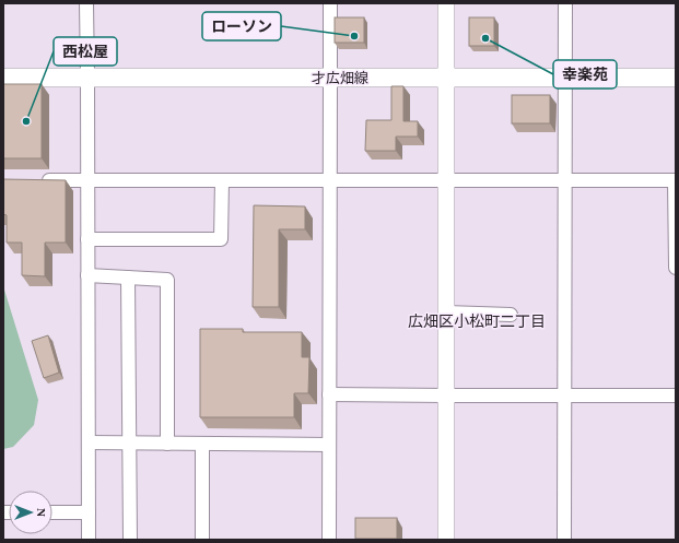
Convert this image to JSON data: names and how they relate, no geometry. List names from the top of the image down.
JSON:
{
  "streets": {
    "main road": ["才広畑線"]
  },
  "districts": ["広畑区小松町二丁目"],
  "places": ["ローソン", "幸楽苑", "西松屋"],
  "north": "right"
}
